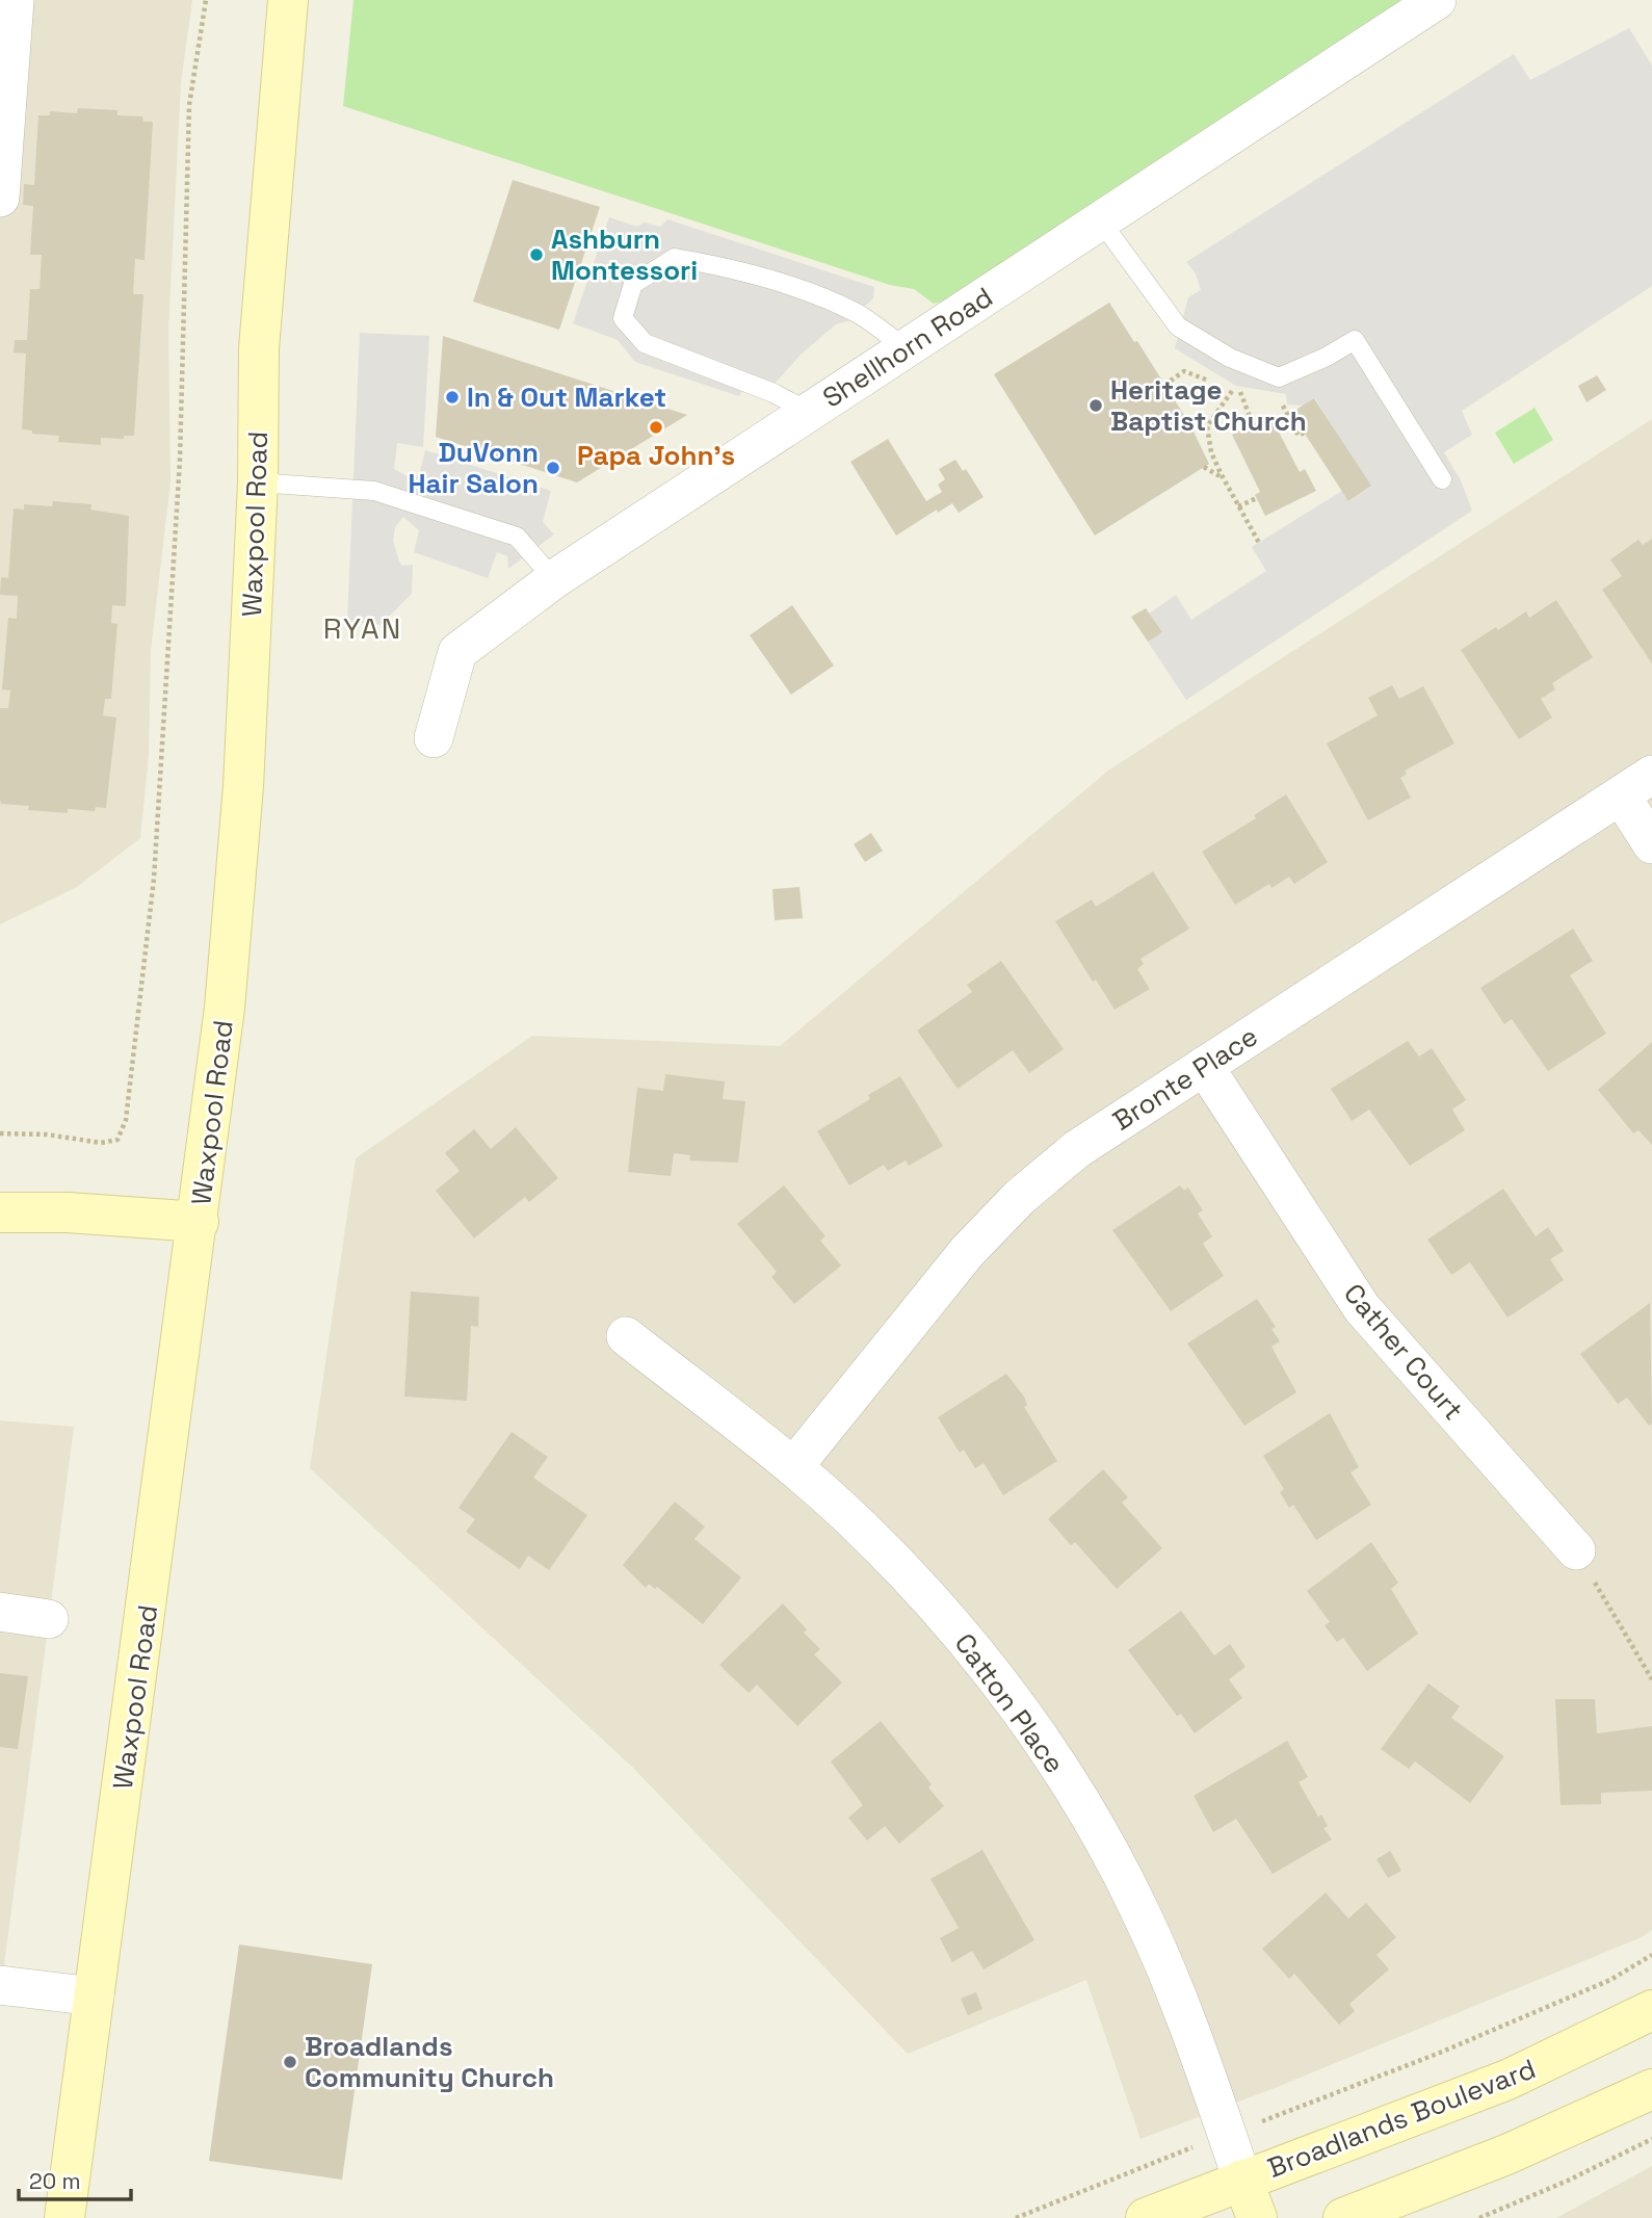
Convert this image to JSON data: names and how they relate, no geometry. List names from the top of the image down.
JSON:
{
  "streets": {
    "street": [
      "Shellhorn Road",
      "Waxpool Road",
      "Bronte Place",
      "Cather Court",
      "Catton Place",
      "Broadlands Boulevard"
    ]
  },
  "crossings": [
    ["Bronte Place", "Cather Court"],
    ["Bronte Place", "Catton Place"],
    ["Catton Place", "Broadlands Boulevard"]
  ],
  "districts": ["RYAN"],
  "places": [
    "Ashburn Montessori",
    "In & Out Market",
    "Heritage Baptist Church",
    "Papa John's",
    "DuVonn Hair Salon",
    "Broadlands Community Church"
  ],
  "scale_bar": "20 m"
}
